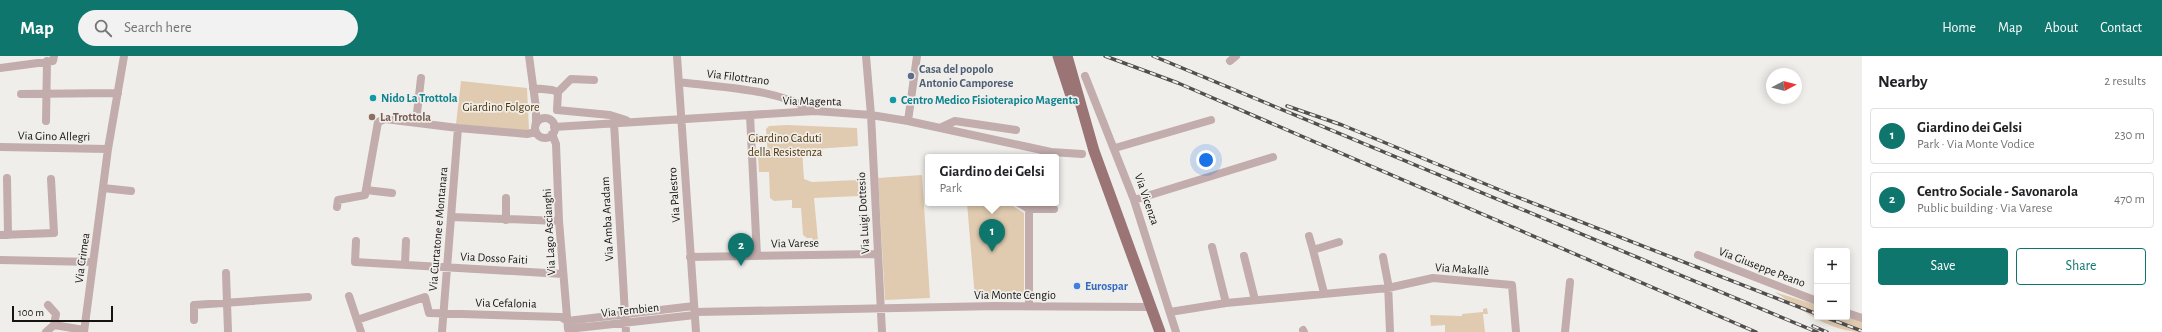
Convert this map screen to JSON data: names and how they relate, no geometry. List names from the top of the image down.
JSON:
{
  "streets": {
    "street": [
      "Via Filottrano",
      "Via Magenta",
      "Via Gino Allegri",
      "Via Palestro",
      "Via Vicenza",
      "Via Luigi Dottesio",
      "Via Amba Aradam",
      "Via Curtatone e Montanara",
      "Via Lago Ascianghi",
      "Via Varese",
      "Via Crimea",
      "Via Dosso Faiti",
      "Via Giuseppe Peano",
      "Via Makallè",
      "Via Monte Cengio",
      "Via Cefalonia",
      "Via Tembien"
    ]
  },
  "crossings": [
    ["Via Filottrano", "Via Magenta"],
    ["Via Filottrano", "Via Palestro"],
    ["Via Magenta", "Via Palestro"],
    ["Via Magenta", "Via Luigi Dottesio"],
    ["Via Magenta", "Via Amba Aradam"],
    ["Via Magenta", "Via Lago Ascianghi"],
    ["Via Gino Allegri", "Via Crimea"],
    ["Via Palestro", "Via Varese"],
    ["Via Palestro", "Via Monte Cengio"],
    ["Via Palestro", "Via Tembien"],
    ["Via Vicenza", "Via Makallè"],
    ["Via Luigi Dottesio", "Via Varese"],
    ["Via Luigi Dottesio", "Via Monte Cengio"],
    ["Via Amba Aradam", "Via Tembien"],
    ["Via Curtatone e Montanara", "Via Dosso Faiti"],
    ["Via Curtatone e Montanara", "Via Cefalonia"],
    ["Via Lago Ascianghi", "Via Dosso Faiti"],
    ["Via Lago Ascianghi", "Via Cefalonia"],
    ["Via Lago Ascianghi", "Via Tembien"],
    ["Via Monte Cengio", "Via Tembien"],
    ["Via Cefalonia", "Via Tembien"]
  ],
  "parks": ["Giardino Folgore", "Giardino Caduti della Resistenza"],
  "places": [
    "Casa del popolo Antonio Camporese",
    "Nido La Trottola",
    "Centro Medico Fisioterapico Magenta",
    "La Trottola",
    "Eurospar"
  ],
  "scale_bar": "100 m",
  "north": "right",
  "page": {
    "header": "Map",
    "search": "Search here",
    "nav": [
      "Home",
      "Map",
      "About",
      "Contact"
    ],
    "heading": ["Nearby", "2 results"],
    "list": [
      {
        "mark": "1",
        "name": "Giardino dei Gelsi",
        "note": "Park · Via Monte Vodice",
        "value": "230 m"
      },
      {
        "mark": "2",
        "name": "Centro Sociale - Savonarola",
        "note": "Public building · Via Varese",
        "value": "470 m"
      }
    ],
    "popup": ["Giardino dei Gelsi", "Park"],
    "pins": ["1", "2"],
    "buttons": ["Save", "Share"],
    "map_buttons": ["+", "−"],
    "scale": "100 m"
  }
}
